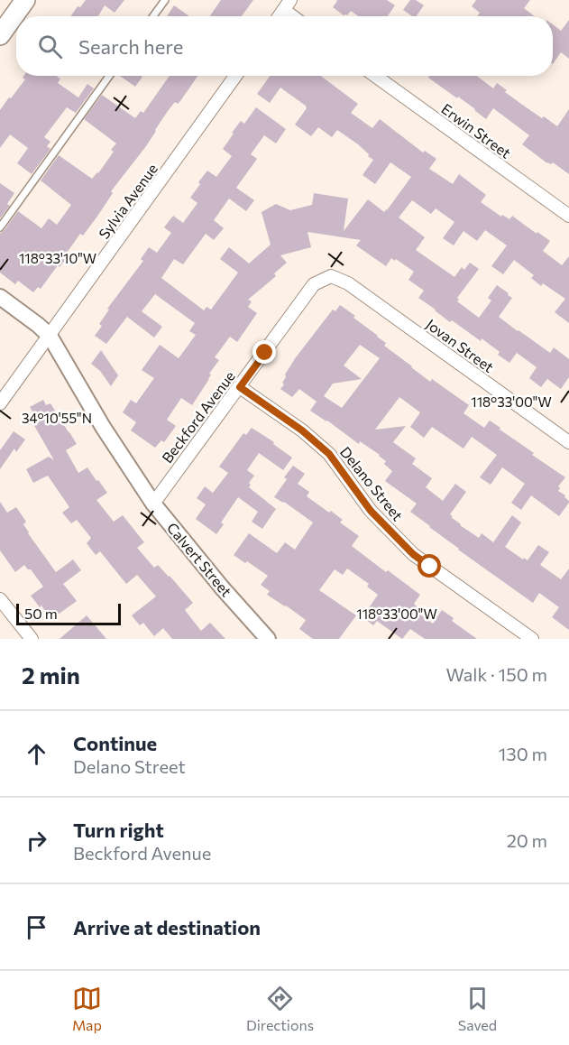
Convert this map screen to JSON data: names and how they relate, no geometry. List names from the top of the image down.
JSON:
{
  "streets": {
    "street": [
      "Erwin Street",
      "Sylvia Avenue",
      "Jovan Street",
      "Beckford Avenue",
      "Delano Street",
      "Calvert Street"
    ]
  },
  "crossings": [
    ["Sylvia Avenue", "Calvert Street"],
    ["Jovan Street", "Beckford Avenue"],
    ["Beckford Avenue", "Delano Street"],
    ["Beckford Avenue", "Calvert Street"]
  ],
  "scale_bar": "50 m",
  "page": {
    "search": "Search here",
    "scale": "50 m",
    "heading": ["2 min", "Walk · 150 m"],
    "list": [
      ["Continue", "Delano Street", "130 m"],
      ["Turn right", "Beckford Avenue", "20 m"],
      "Arrive at destination"
    ],
    "nav": ["Map", "Directions", "Saved"]
  },
  "coordinates": ["118°33'10\"W", "118°33'00\"W", "34°10'55\"N"]
}
